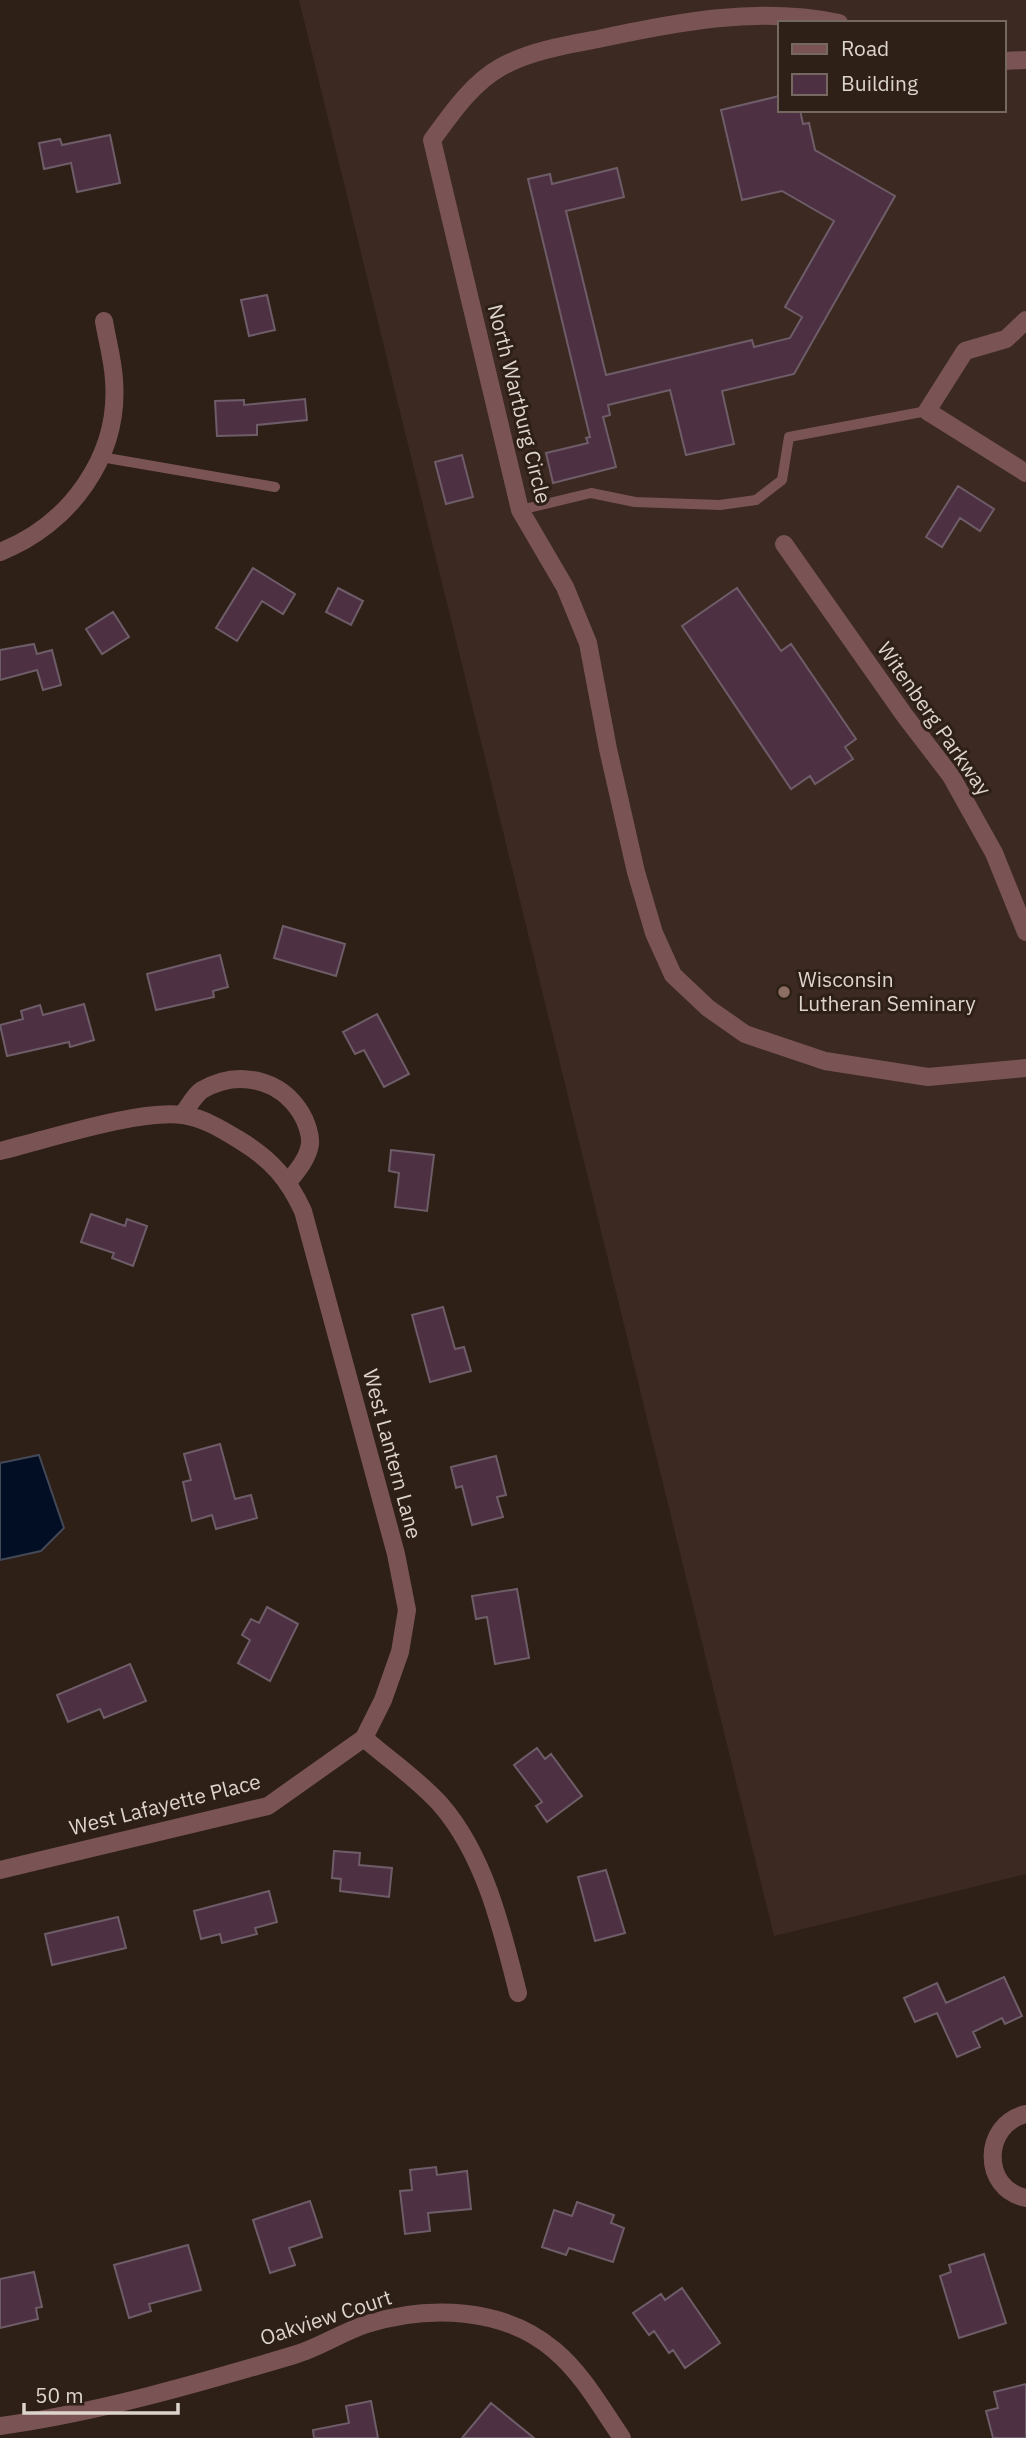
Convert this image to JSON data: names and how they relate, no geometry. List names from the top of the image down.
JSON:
{
  "streets": {
    "street": [
      "North Wartburg Circle",
      "Witenberg Parkway",
      "West Lantern Lane",
      "West Lafayette Place",
      "Oakview Court"
    ]
  },
  "crossings": [
    ["West Lantern Lane", "West Lafayette Place"]
  ],
  "places": ["Wisconsin Lutheran Seminary"],
  "legend": ["Road", "Building"],
  "scale_bar": "50 m"
}
